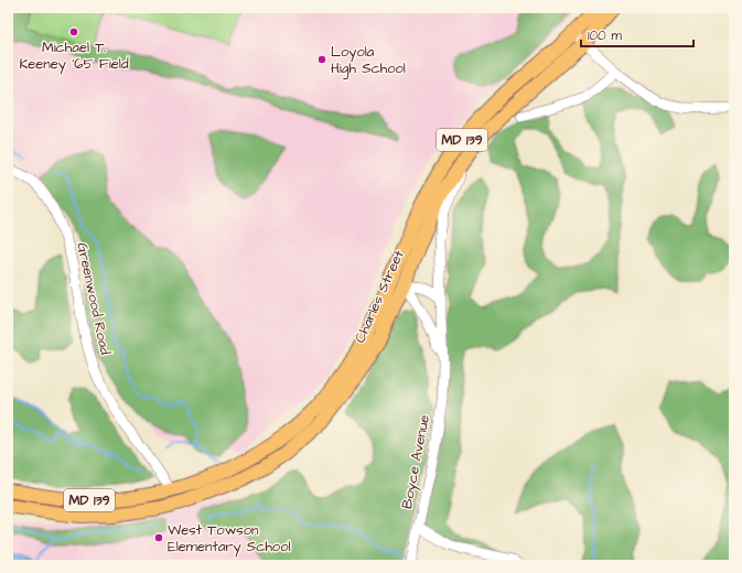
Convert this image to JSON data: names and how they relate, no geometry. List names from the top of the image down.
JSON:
{
  "streets": {
    "main road": ["MD 139", "Charles Street"],
    "street": ["Greenwood Road", "Boyce Avenue"]
  },
  "crossings": [
    ["Charles Street", "Greenwood Road"],
    ["Charles Street", "Boyce Avenue"]
  ],
  "places": ["Michael T. Keeney '65 Field", "Loyola High School", "West Towson Elementary School"],
  "scale_bar": "100 m"
}
